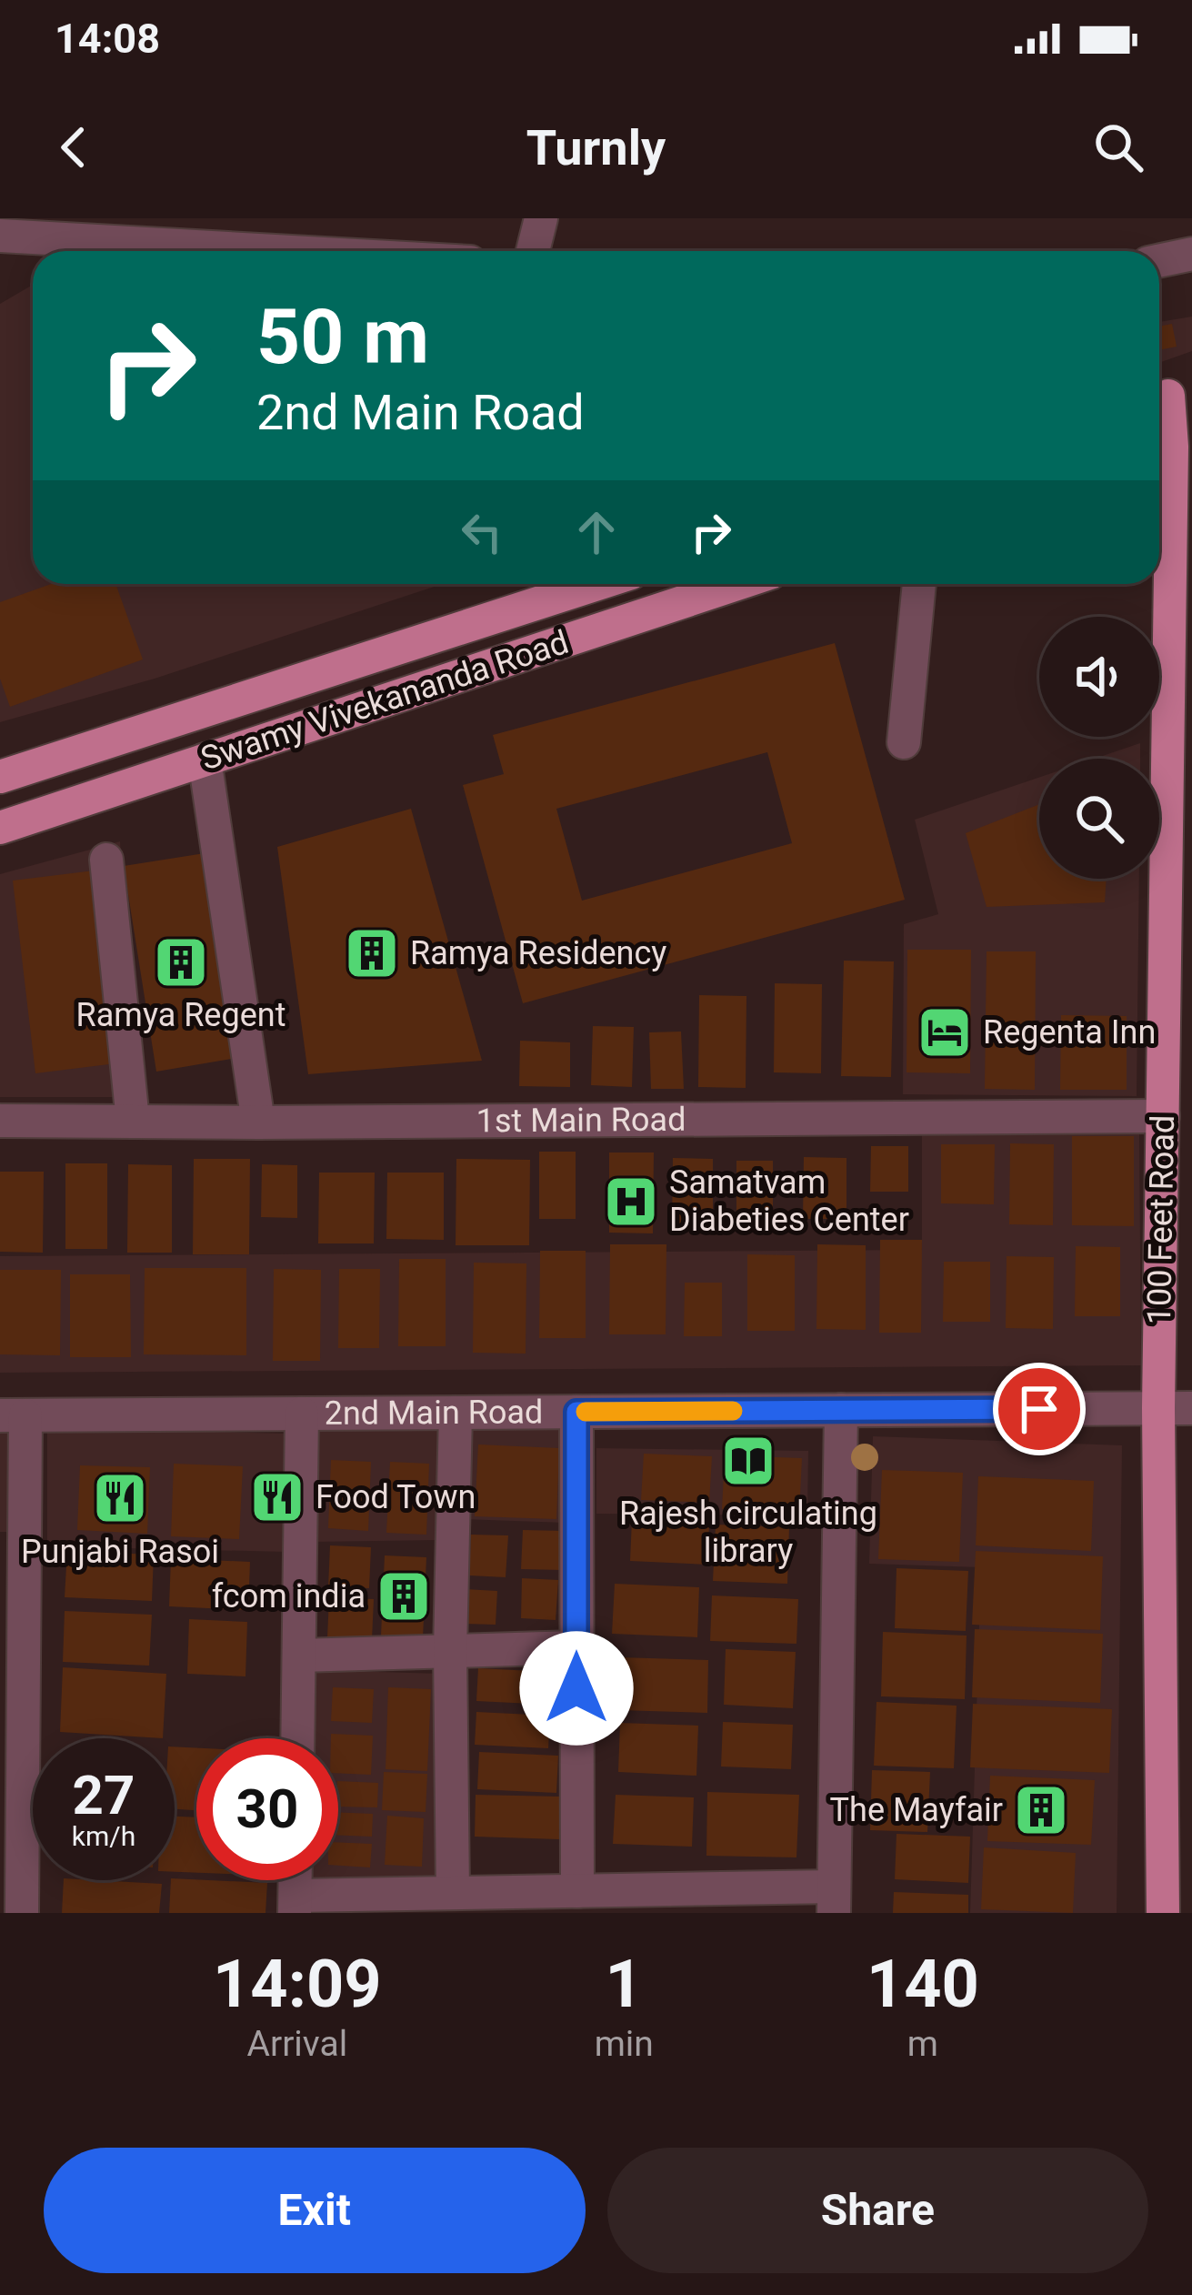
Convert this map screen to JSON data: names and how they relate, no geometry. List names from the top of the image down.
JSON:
{
  "streets": {
    "main road": ["Swamy Vivekananda Road", "100 Feet Road"],
    "street": ["1st Main Road", "2nd Main Road"]
  },
  "crossings": [
    ["1st Main Road", "100 Feet Road"],
    ["100 Feet Road", "2nd Main Road"]
  ],
  "places": {
    "building": [
      "Ramya Residency",
      "Ramya Regent",
      "fcom india",
      "The Mayfair"
    ],
    "hotel": ["Regenta Inn"],
    "hospital": ["Samatvam Diabeties Center"],
    "library": ["Rajesh circulating library"],
    "restaurant": ["Food Town", "Punjabi Rasoi"]
  },
  "page": {
    "status": "14:08",
    "header": "Turnly",
    "turn": ["50 m", "2nd Main Road"],
    "speed": "27 km/h",
    "limit": "30",
    "eta": [
      "14:09",
      "Arrival",
      "1",
      "min",
      "140",
      "m"
    ],
    "buttons": ["Exit", "Share"]
  }
}
